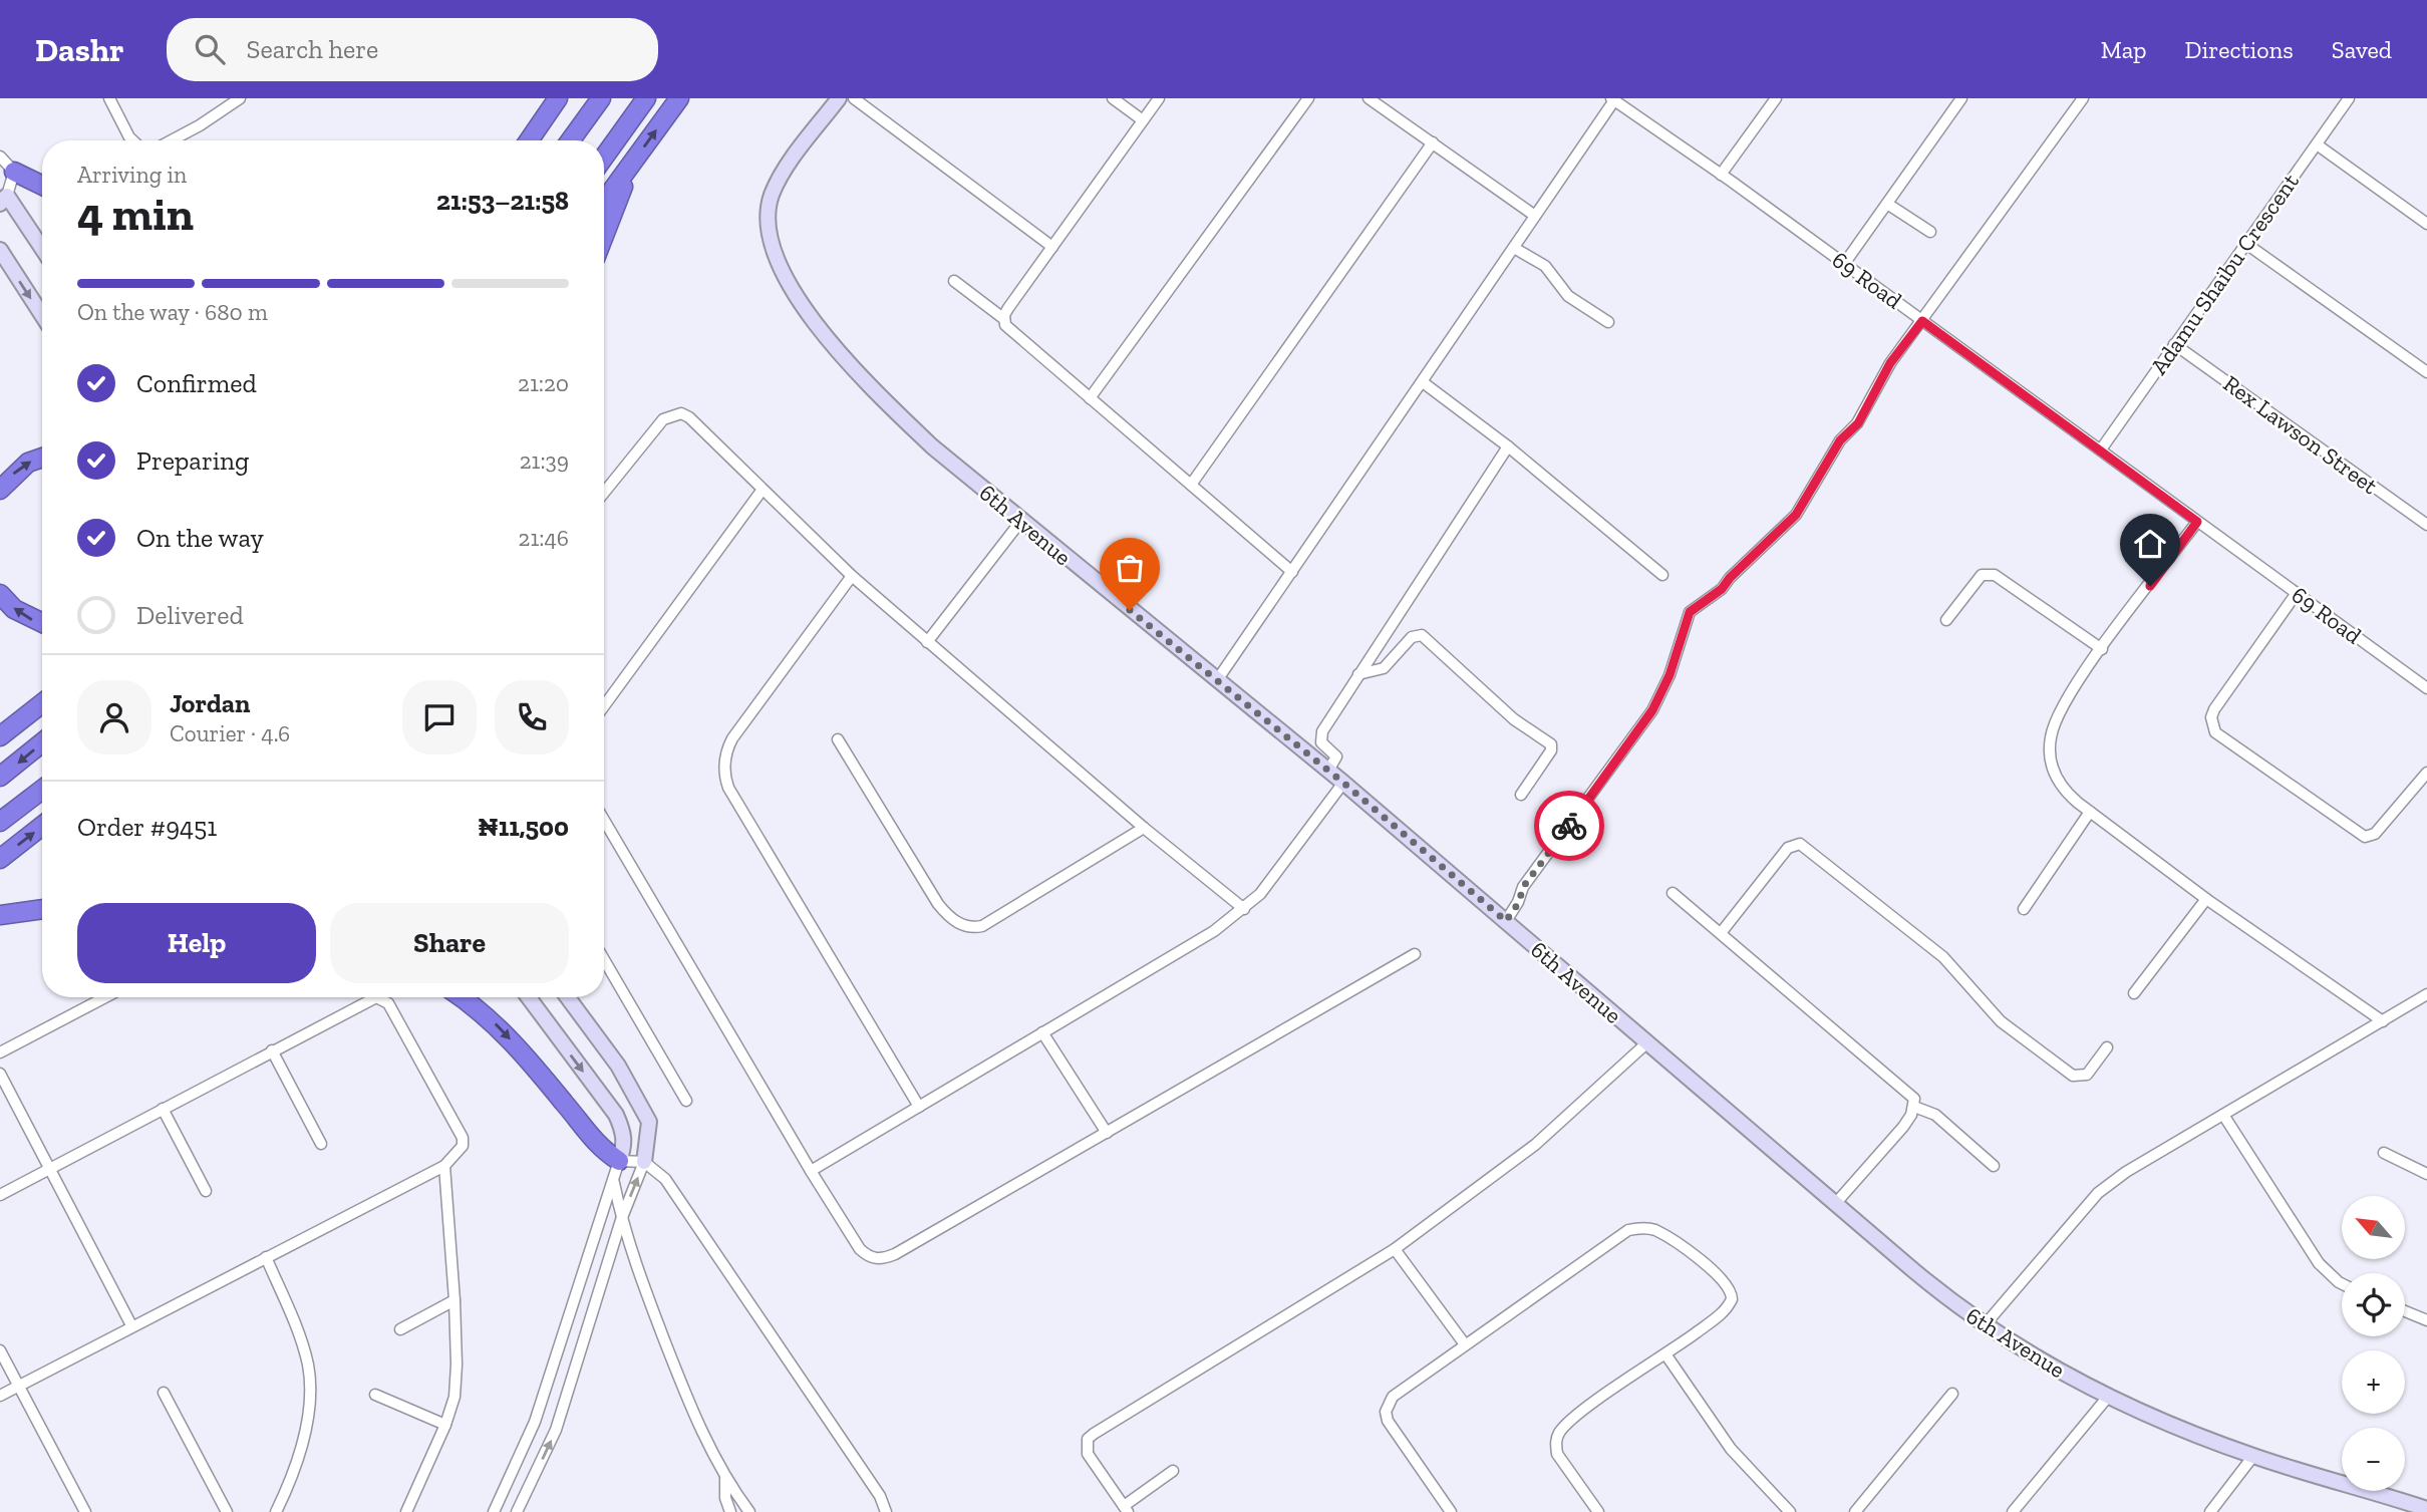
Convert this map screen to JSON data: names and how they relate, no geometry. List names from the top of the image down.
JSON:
{
  "streets": {
    "street": [
      "Adamu Shaibu Crescent",
      "69 Road",
      "Rex Lawson Street",
      "6th Avenue"
    ]
  },
  "crossings": [
    ["Adamu Shaibu Crescent", "69 Road"],
    ["Adamu Shaibu Crescent", "Rex Lawson Street"]
  ],
  "north": "top left",
  "page": {
    "header": "Dashr",
    "search": "Search here",
    "nav": ["Map", "Directions", "Saved"],
    "heading": ["4 min", "Arriving in", "21:53–21:58"],
    "panel": [
      "Jordan",
      "Courier · 4.6",
      "Order #9451",
      "₦11,500"
    ],
    "bar": "On the way · 680 m",
    "list": [
      ["Confirmed", "21:20"],
      ["Preparing", "21:39"],
      ["On the way", "21:46"],
      "Delivered"
    ],
    "buttons": ["Help", "Share"],
    "map_buttons": ["+", "−"]
  }
}
